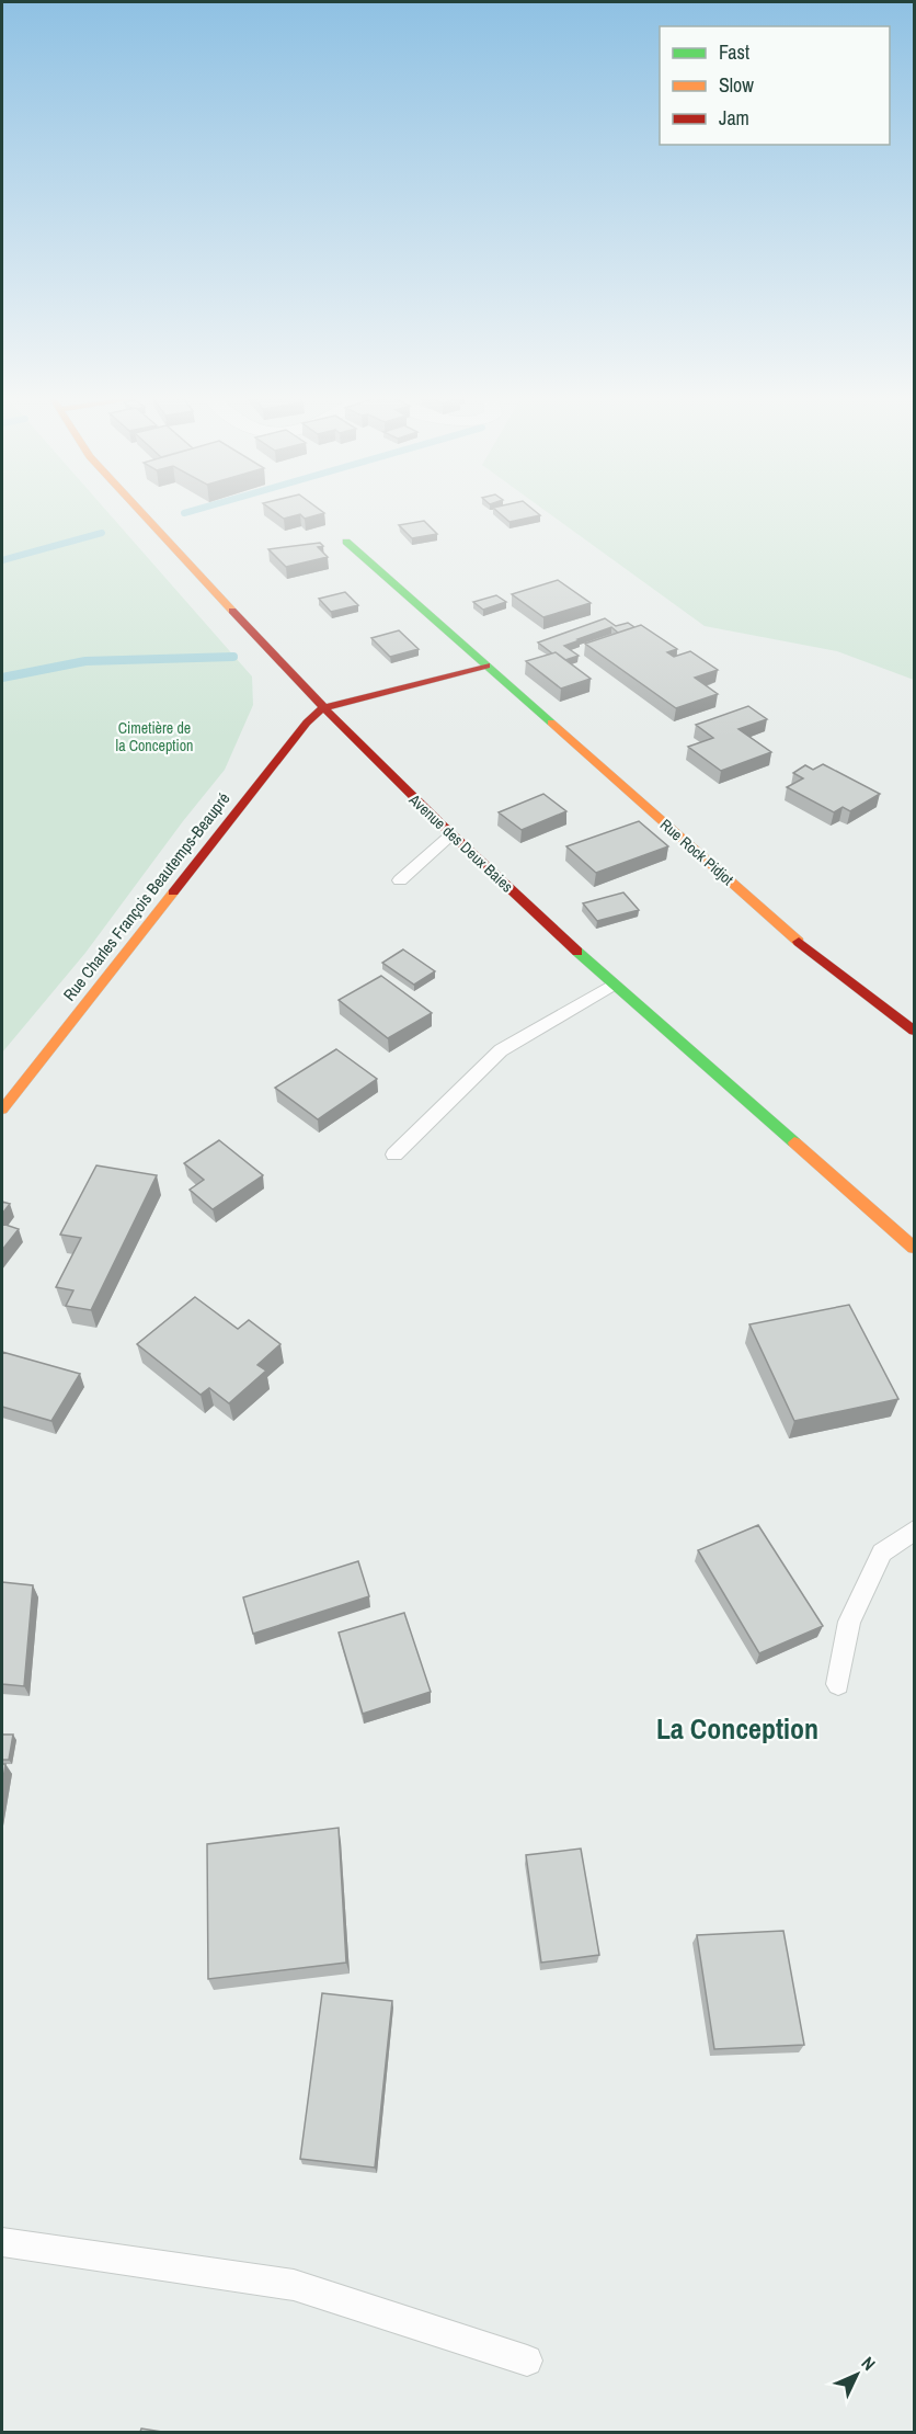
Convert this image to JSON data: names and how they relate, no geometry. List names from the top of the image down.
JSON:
{
  "streets": {
    "street": ["Avenue des Deux Baies", "Rue Rock Pidjot", "Rue Charles François Beautemps-Beaupré"]
  },
  "crossings": [
    ["Avenue des Deux Baies", "Rue Charles François Beautemps-Beaupré"]
  ],
  "districts": ["La Conception"],
  "parks": ["Cimetière de la Conception"],
  "legend": ["Fast", "Slow", "Jam"],
  "north": "top right"
}
